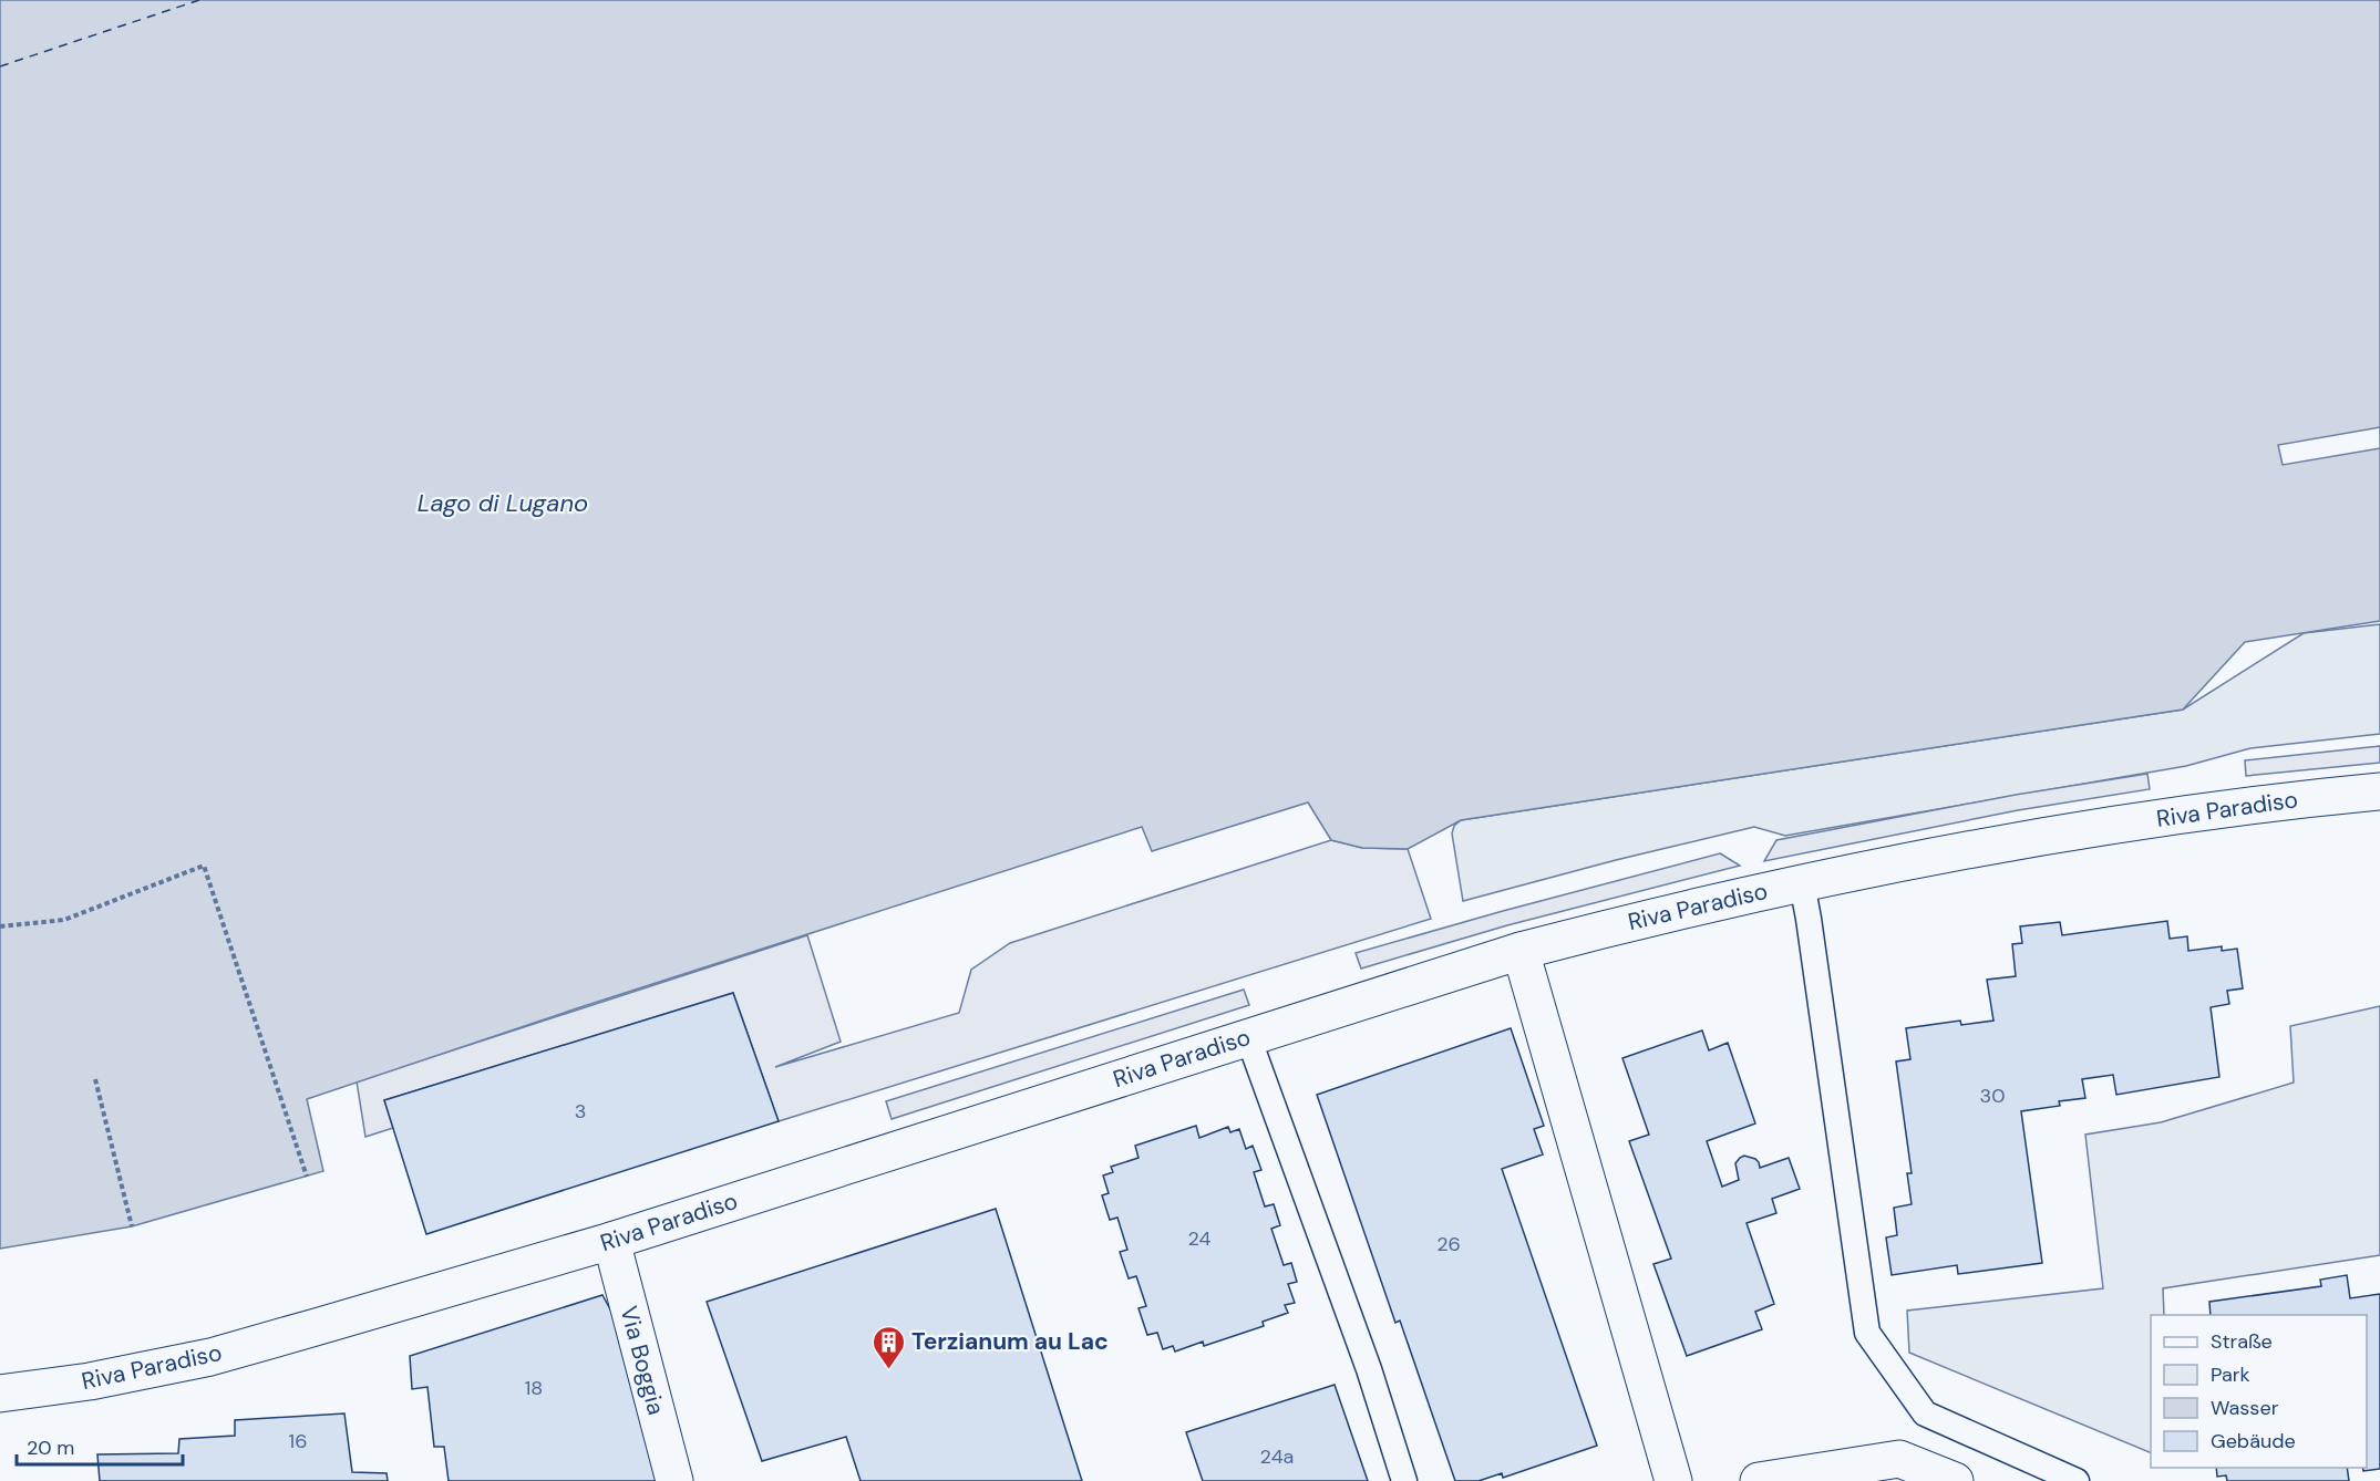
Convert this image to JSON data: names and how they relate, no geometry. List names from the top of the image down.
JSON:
{
  "streets": {
    "main road": ["Riva Paradiso", "Via Boggia"]
  },
  "crossings": [
    ["Riva Paradiso", "Via Boggia"]
  ],
  "water": ["Lago di Lugano"],
  "places": {
    "building": ["Terzianum au Lac"]
  },
  "house_numbers": [
    "30",
    "3",
    "24",
    "26",
    "18",
    "16",
    "24a"
  ],
  "legend": [
    "Straße",
    "Park",
    "Wasser",
    "Gebäude"
  ],
  "scale_bar": "20 m"
}
